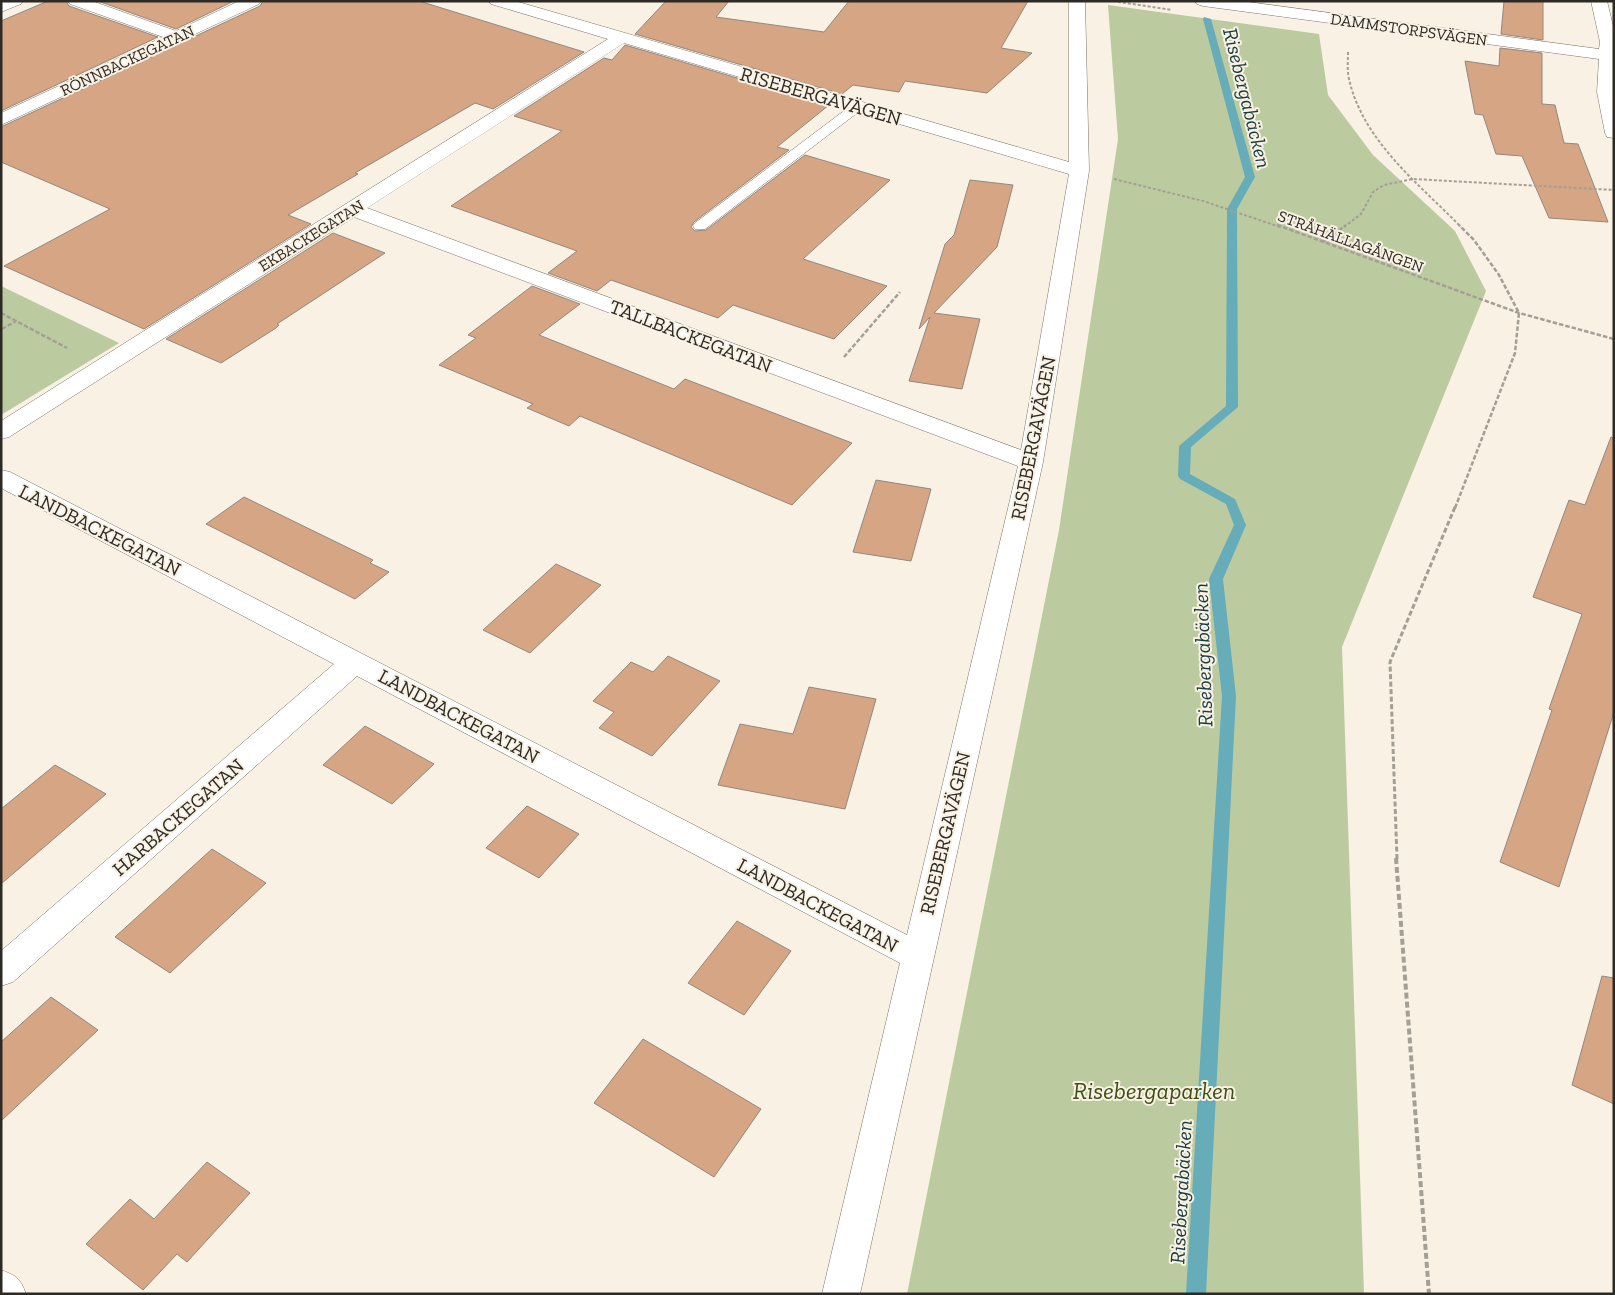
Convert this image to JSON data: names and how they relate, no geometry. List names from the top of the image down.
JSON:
{
  "streets": {
    "street": [
      "DAMMSTORPSVÄGEN",
      "RÖNNBACKEGATAN",
      "RISEBERGAVÄGEN",
      "EKBACKEGATAN",
      "TALLBACKEGATAN",
      "LANDBACKEGATAN",
      "HARBACKEGATAN"
    ],
    "path": ["STRÅHÄLLAGÅNGEN"]
  },
  "crossings": [
    ["RISEBERGAVÄGEN", "EKBACKEGATAN"],
    ["RISEBERGAVÄGEN", "STRÅHÄLLAGÅNGEN"],
    ["RISEBERGAVÄGEN", "TALLBACKEGATAN"],
    ["RISEBERGAVÄGEN", "LANDBACKEGATAN"],
    ["EKBACKEGATAN", "TALLBACKEGATAN"],
    ["LANDBACKEGATAN", "HARBACKEGATAN"]
  ],
  "water": ["Risebergabäcken"],
  "parks": ["Risebergaparken"]
}
